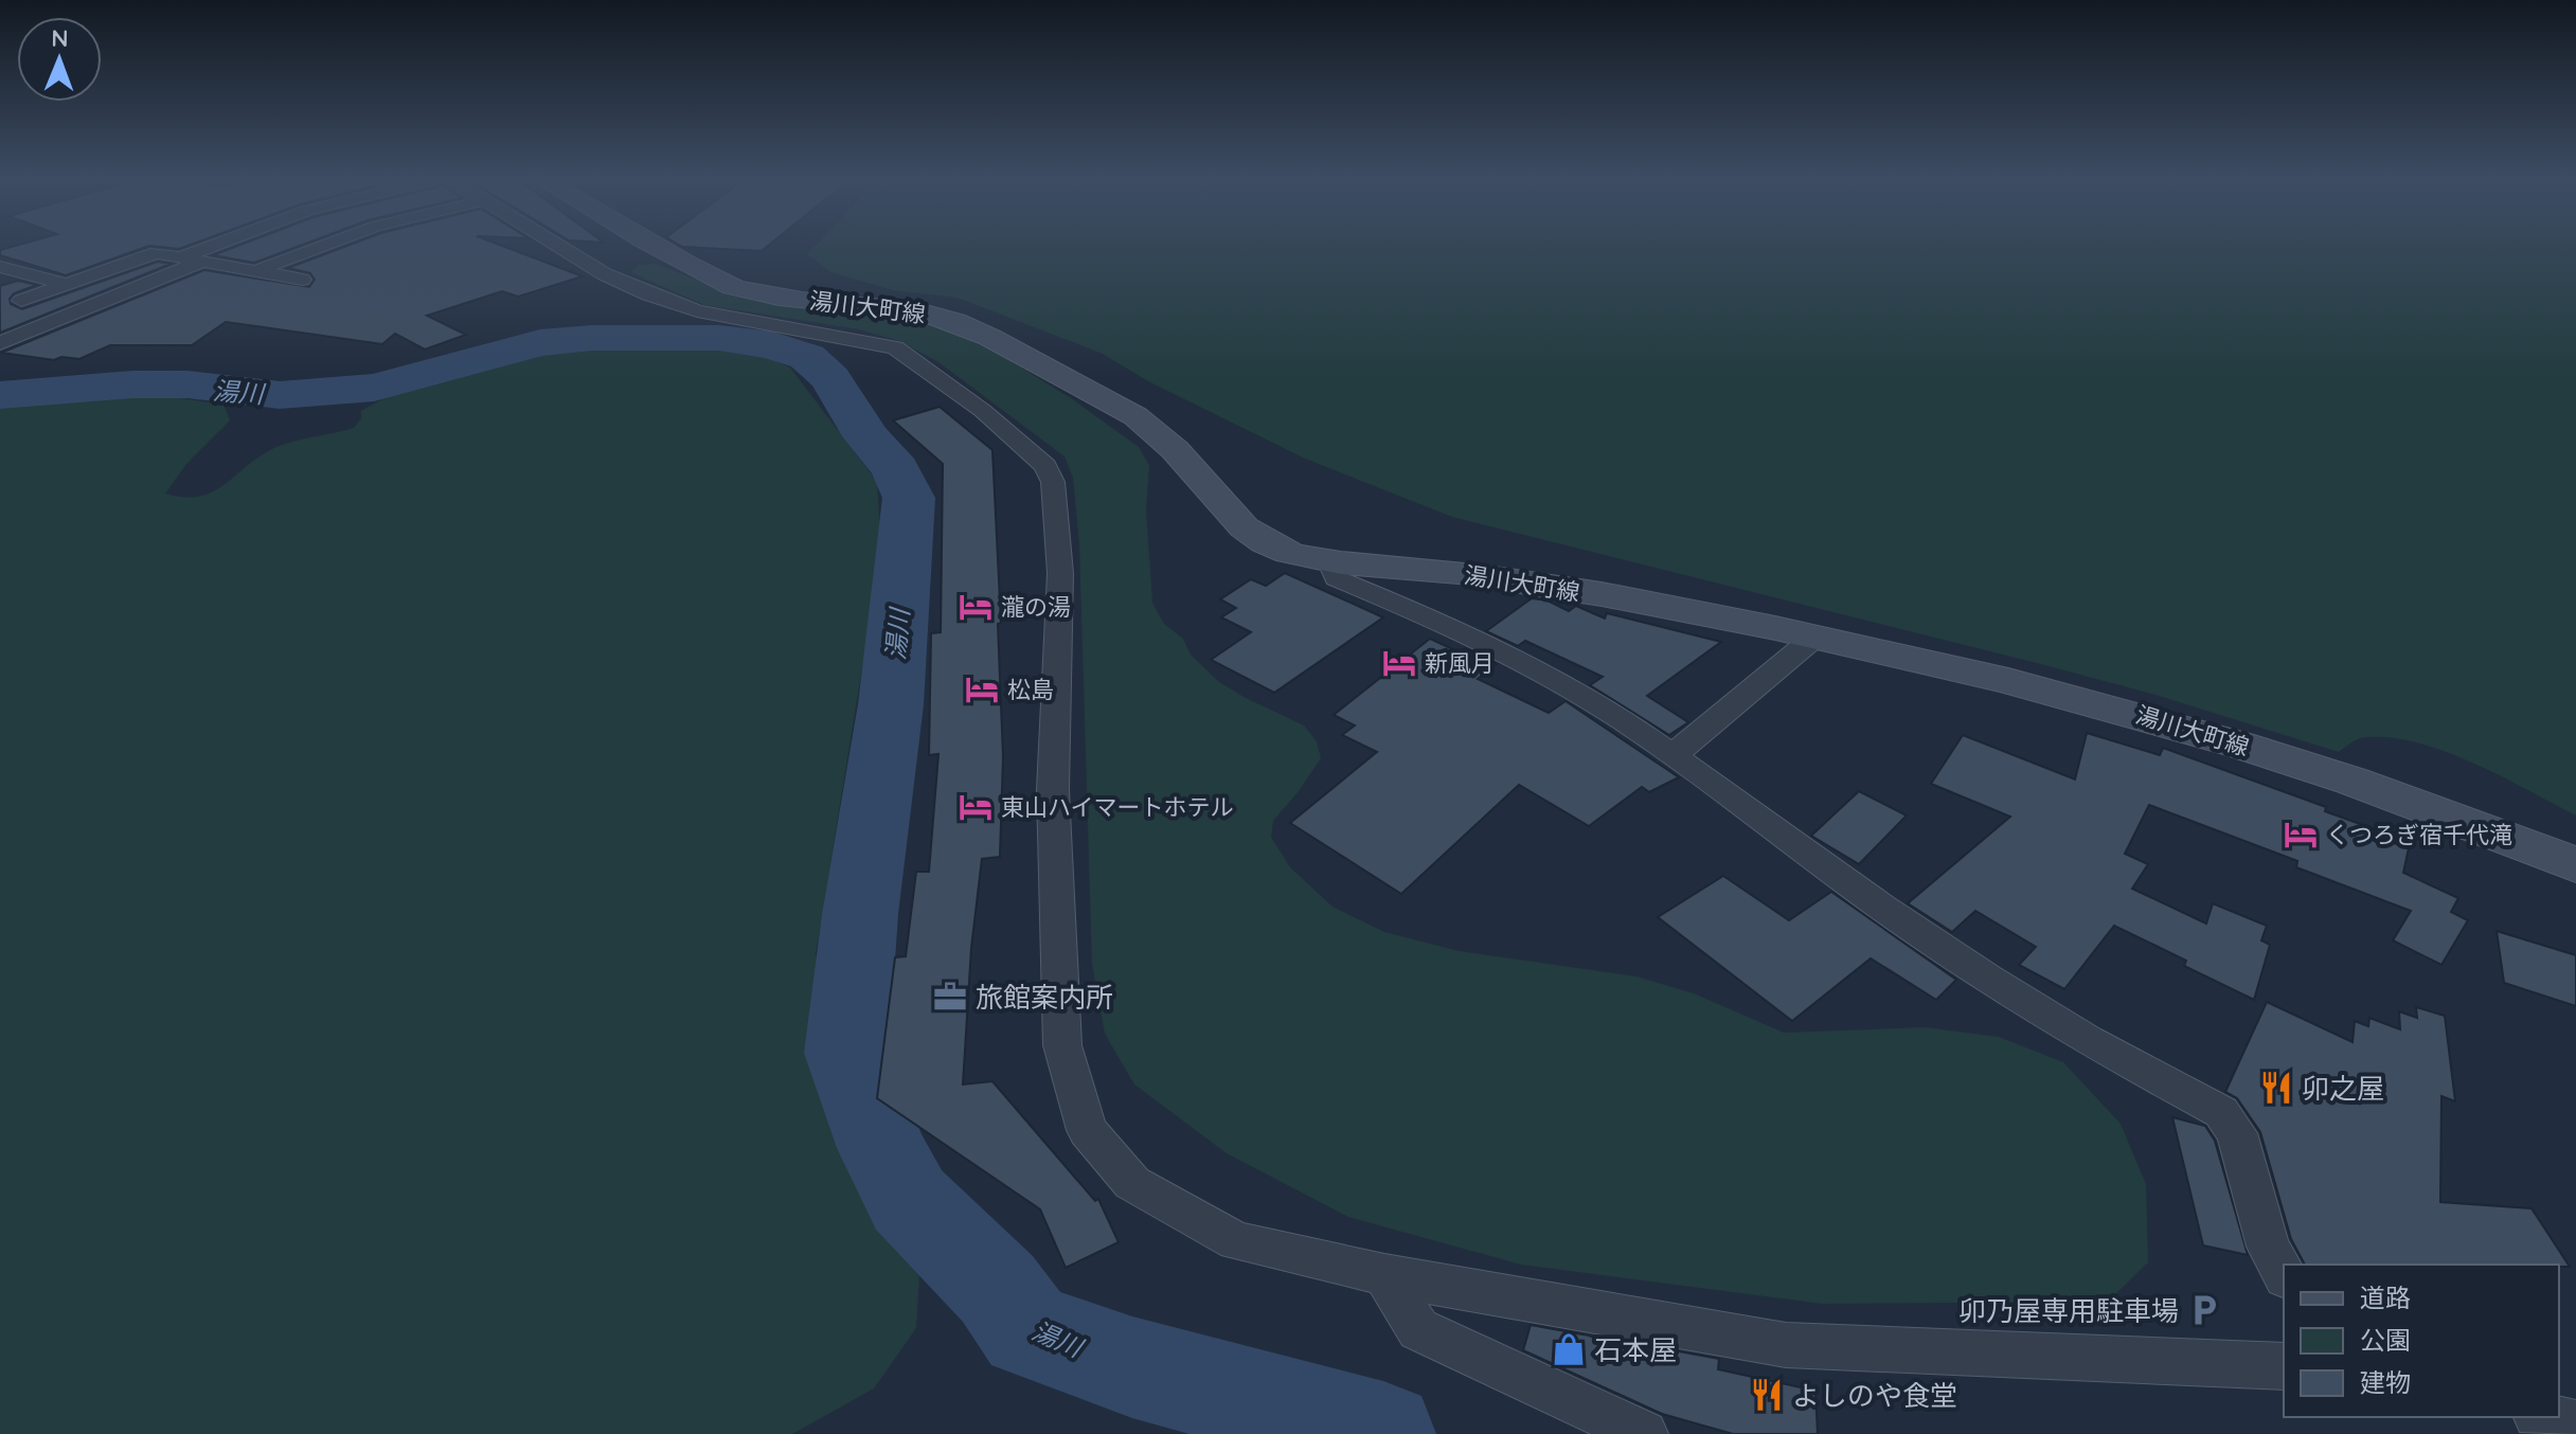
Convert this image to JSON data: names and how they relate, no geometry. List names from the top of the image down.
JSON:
{
  "streets": {
    "main road": ["湯川大町線"]
  },
  "water": ["湯川"],
  "places": {
    "hotel": [
      "瀧の湯",
      "新風月",
      "松島",
      "東山ハイマートホテル",
      "くつろぎ宿千代滝"
    ],
    "office": ["旅館案内所"],
    "restaurant": ["卯之屋", "よしのや食堂"],
    "parking": ["卯乃屋専用駐車場"],
    "shop": ["石本屋"]
  },
  "legend": ["道路", "公園", "建物"],
  "north": "top"
}
